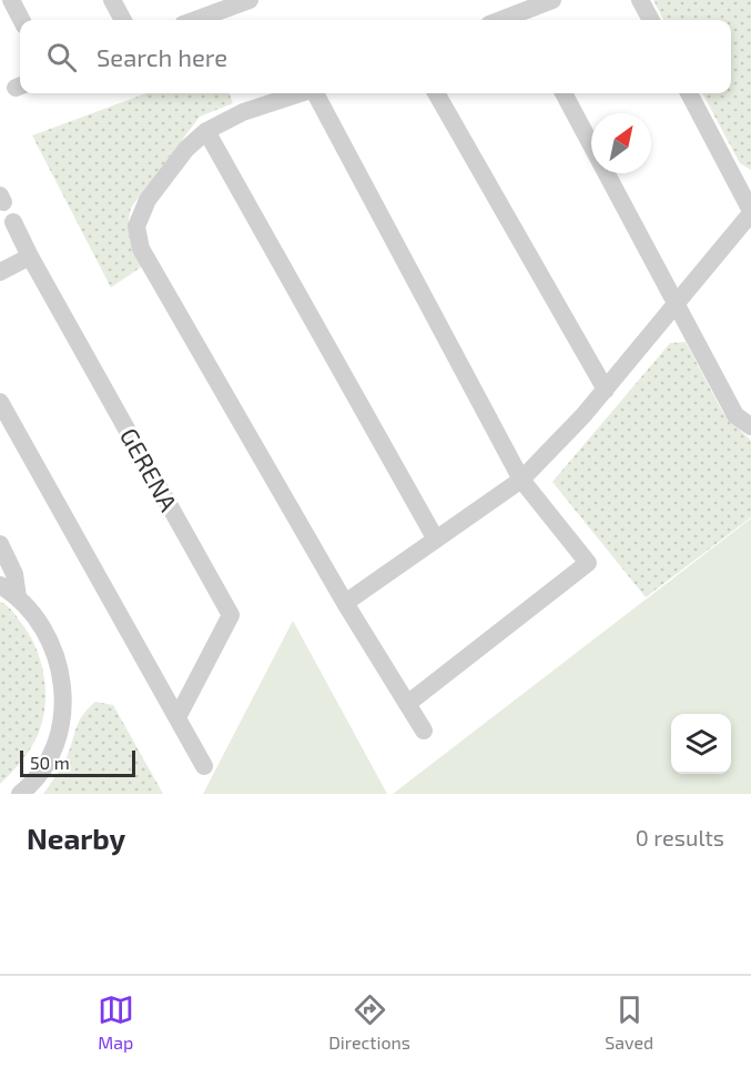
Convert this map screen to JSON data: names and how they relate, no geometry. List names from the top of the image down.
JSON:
{
  "streets": {
    "street": ["GERENA"]
  },
  "scale_bar": "50 m",
  "north": "top right",
  "page": {
    "search": "Search here",
    "scale": "50 m",
    "heading": ["Nearby", "0 results"],
    "nav": ["Map", "Directions", "Saved"]
  }
}
